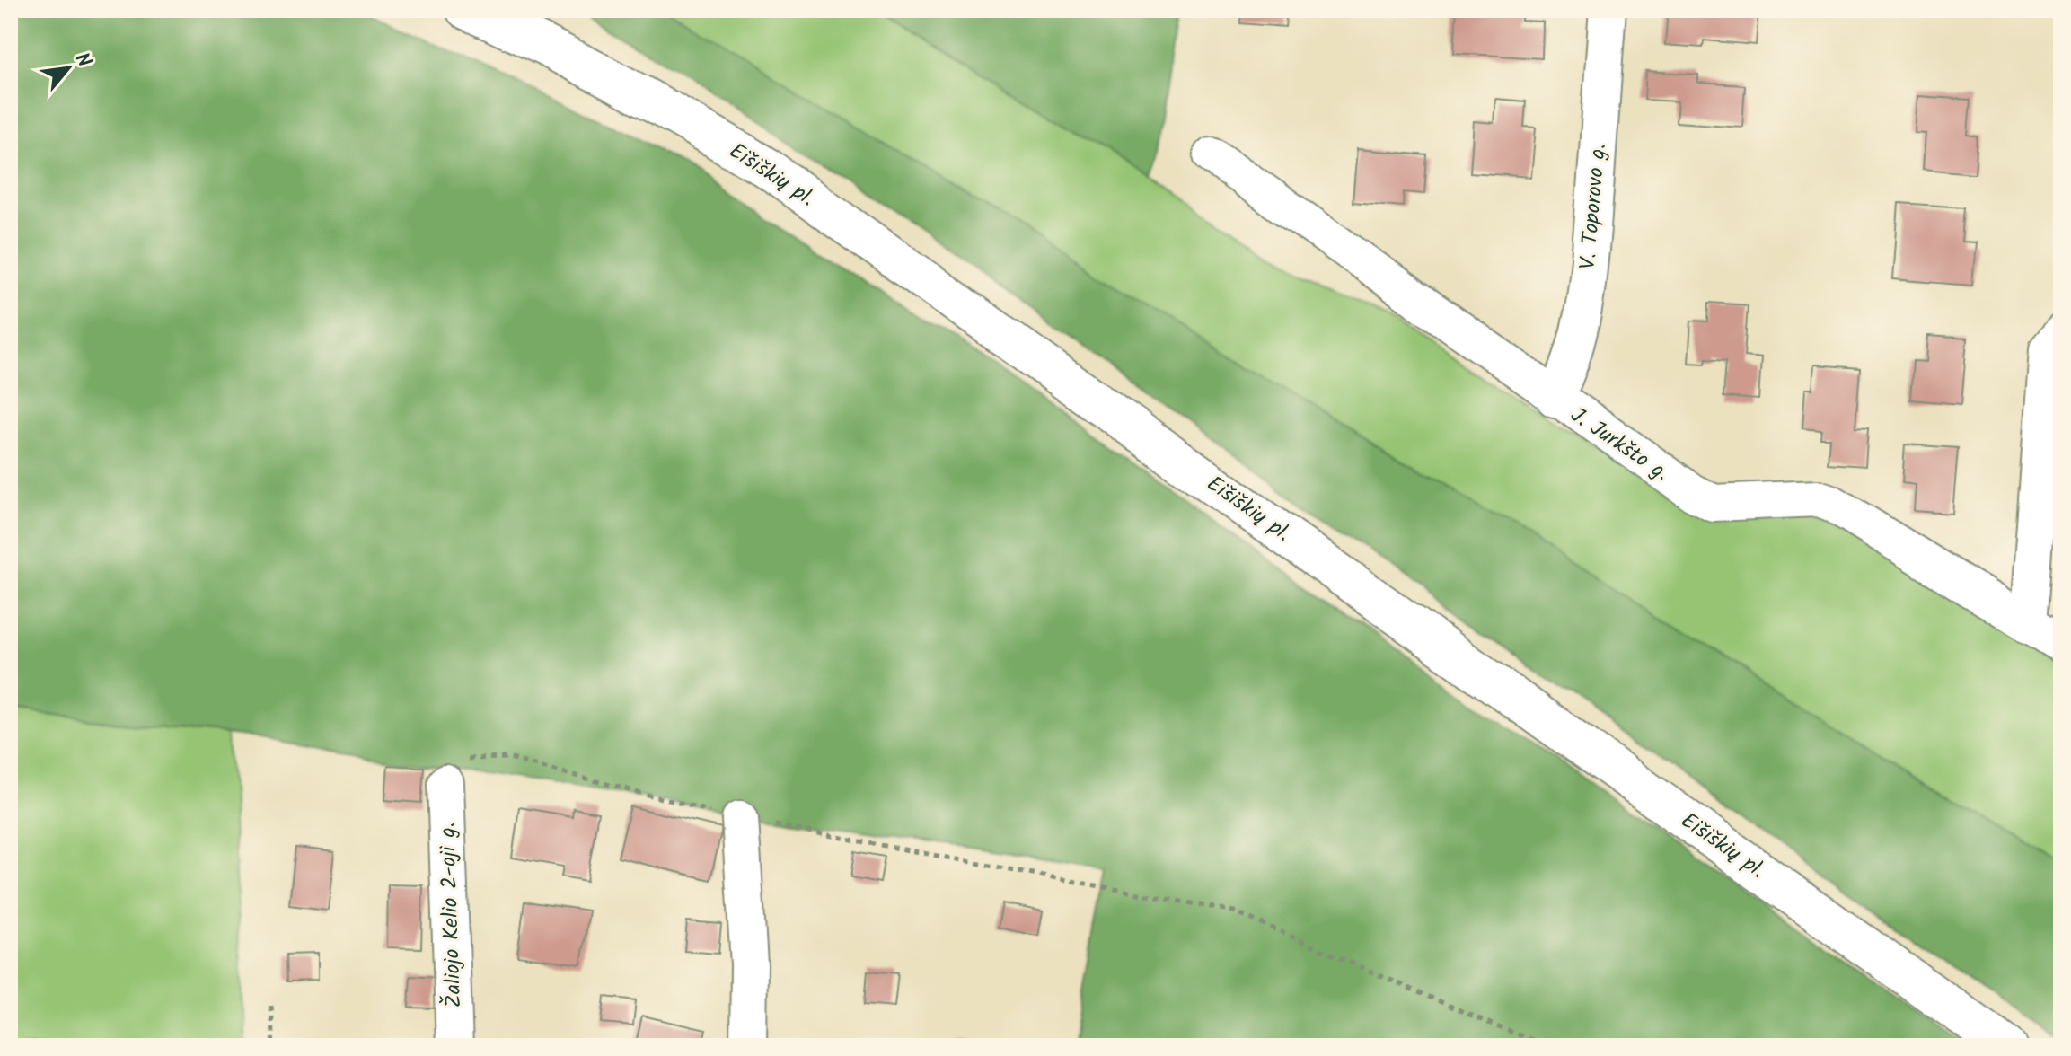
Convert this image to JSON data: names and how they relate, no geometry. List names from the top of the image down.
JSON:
{
  "streets": {
    "main road": ["Eišiškių pl."],
    "street": ["V. Toporovo g.", "J. Jurkšto g.", "Žaliojo Kelio 2-oji g."]
  },
  "crossings": [
    ["V. Toporovo g.", "J. Jurkšto g."]
  ],
  "north": "top right"
}
